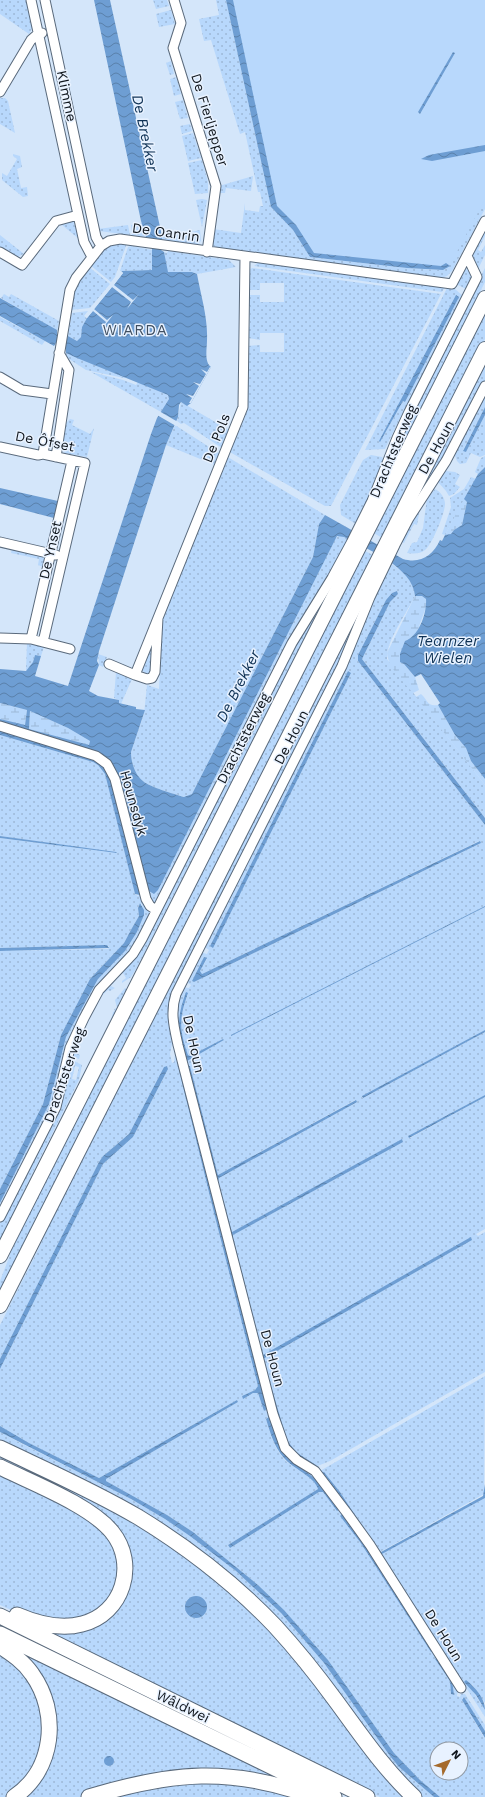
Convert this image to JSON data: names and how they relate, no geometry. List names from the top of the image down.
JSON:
{
  "streets": {
    "highway": ["Wâldwei"],
    "main road": ["Drachtsterweg"],
    "street": [
      "Klimme",
      "De Fierljepper",
      "De Oanrin",
      "De Pols",
      "De Ôfset",
      "De Houn",
      "De Ynset",
      "Hounsdyk"
    ]
  },
  "crossings": [
    ["Klimme", "De Oanrin"],
    ["De Fierljepper", "De Oanrin"],
    ["De Oanrin", "De Pols"],
    ["De Oanrin", "Drachtsterweg"],
    ["De Ôfset", "De Ynset"],
    ["Drachtsterweg", "Hounsdyk"]
  ],
  "districts": ["WIARDA"],
  "water": ["De Brekker", "Tearnzer Wielen"],
  "north": "top right"
}
